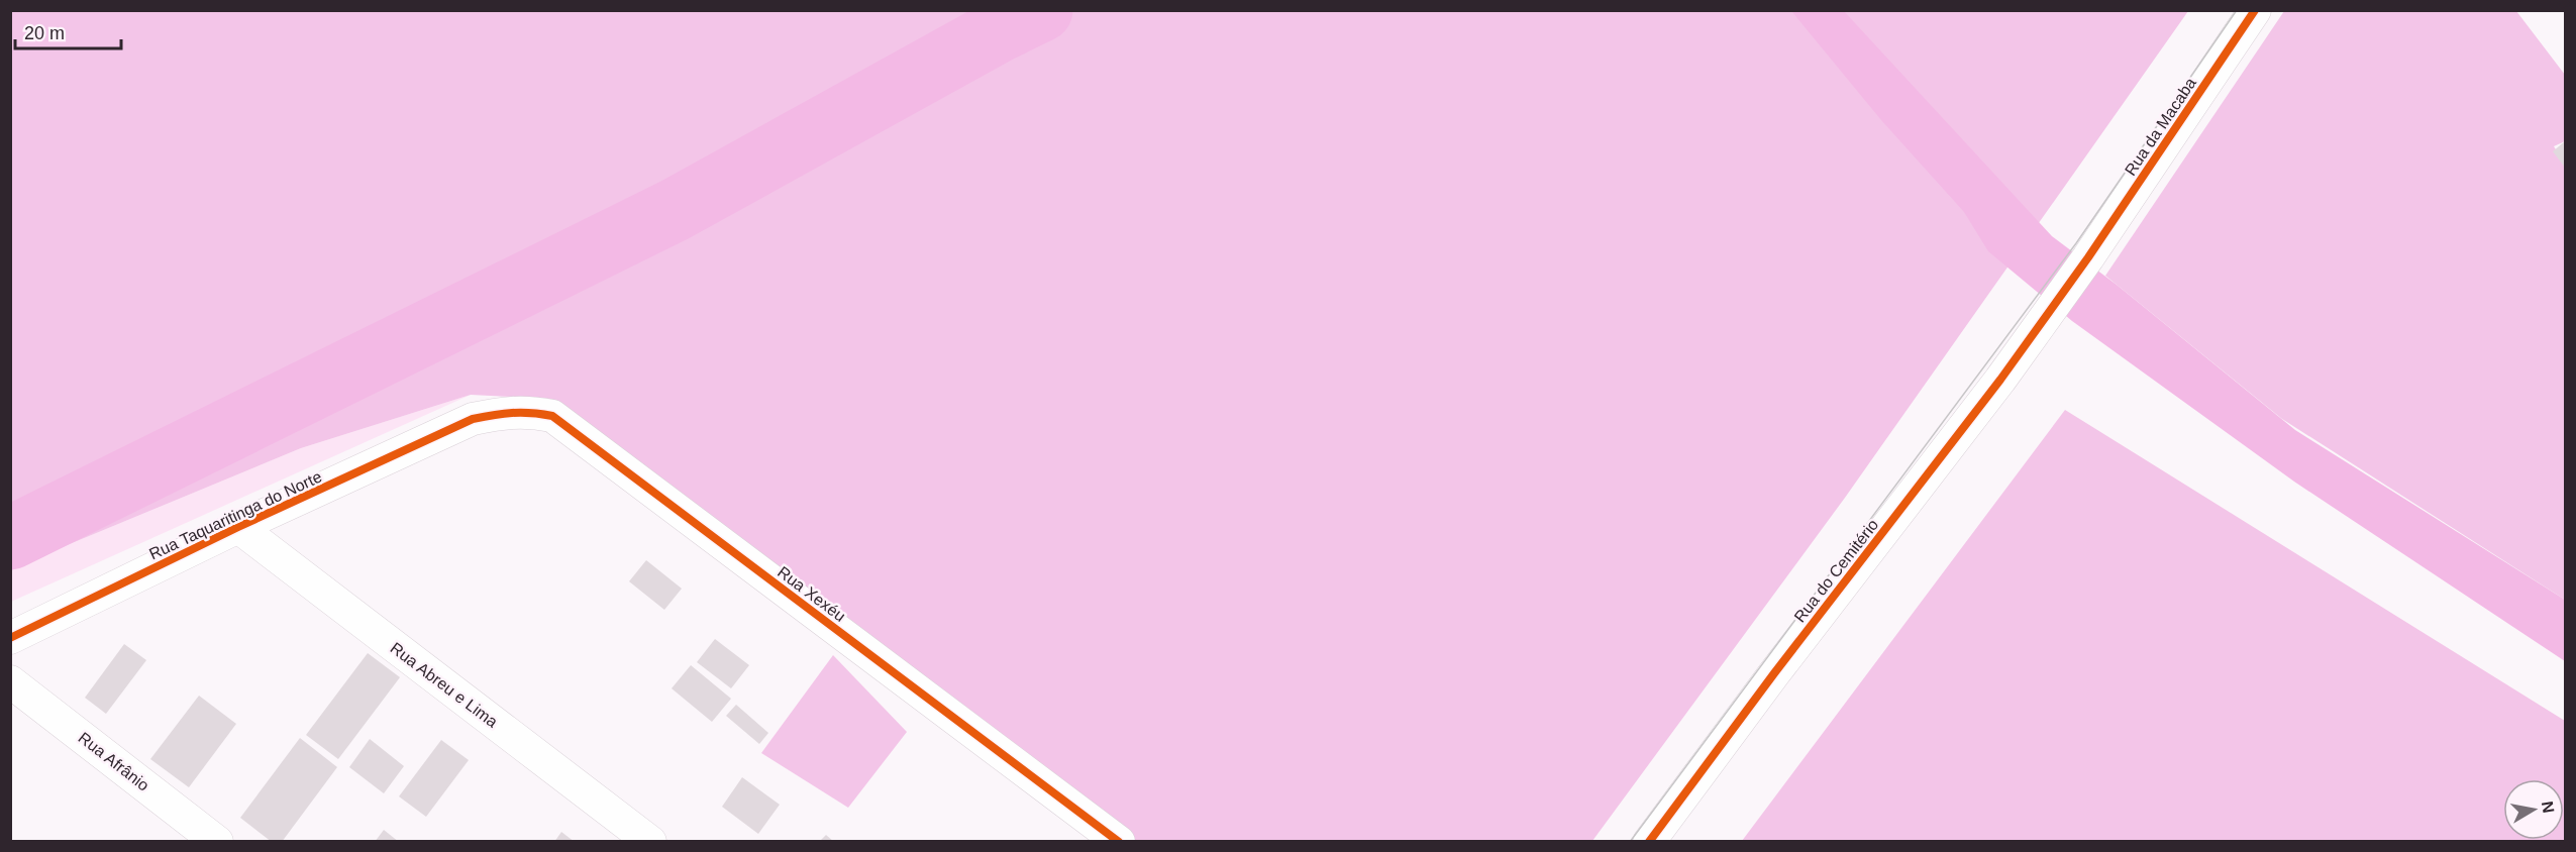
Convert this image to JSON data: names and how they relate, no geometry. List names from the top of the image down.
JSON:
{
  "streets": {
    "street": [
      "Rua da Macaba",
      "Rua Taquaritinga do Norte",
      "Rua do Cemitério",
      "Rua Xexéu",
      "Rua Abreu e Lima",
      "Rua Afrânio"
    ]
  },
  "crossings": [
    ["Rua da Macaba", "Rua do Cemitério"],
    ["Rua Taquaritinga do Norte", "Rua Xexéu"],
    ["Rua Taquaritinga do Norte", "Rua Abreu e Lima"]
  ],
  "scale_bar": "20 m",
  "north": "right"
}
